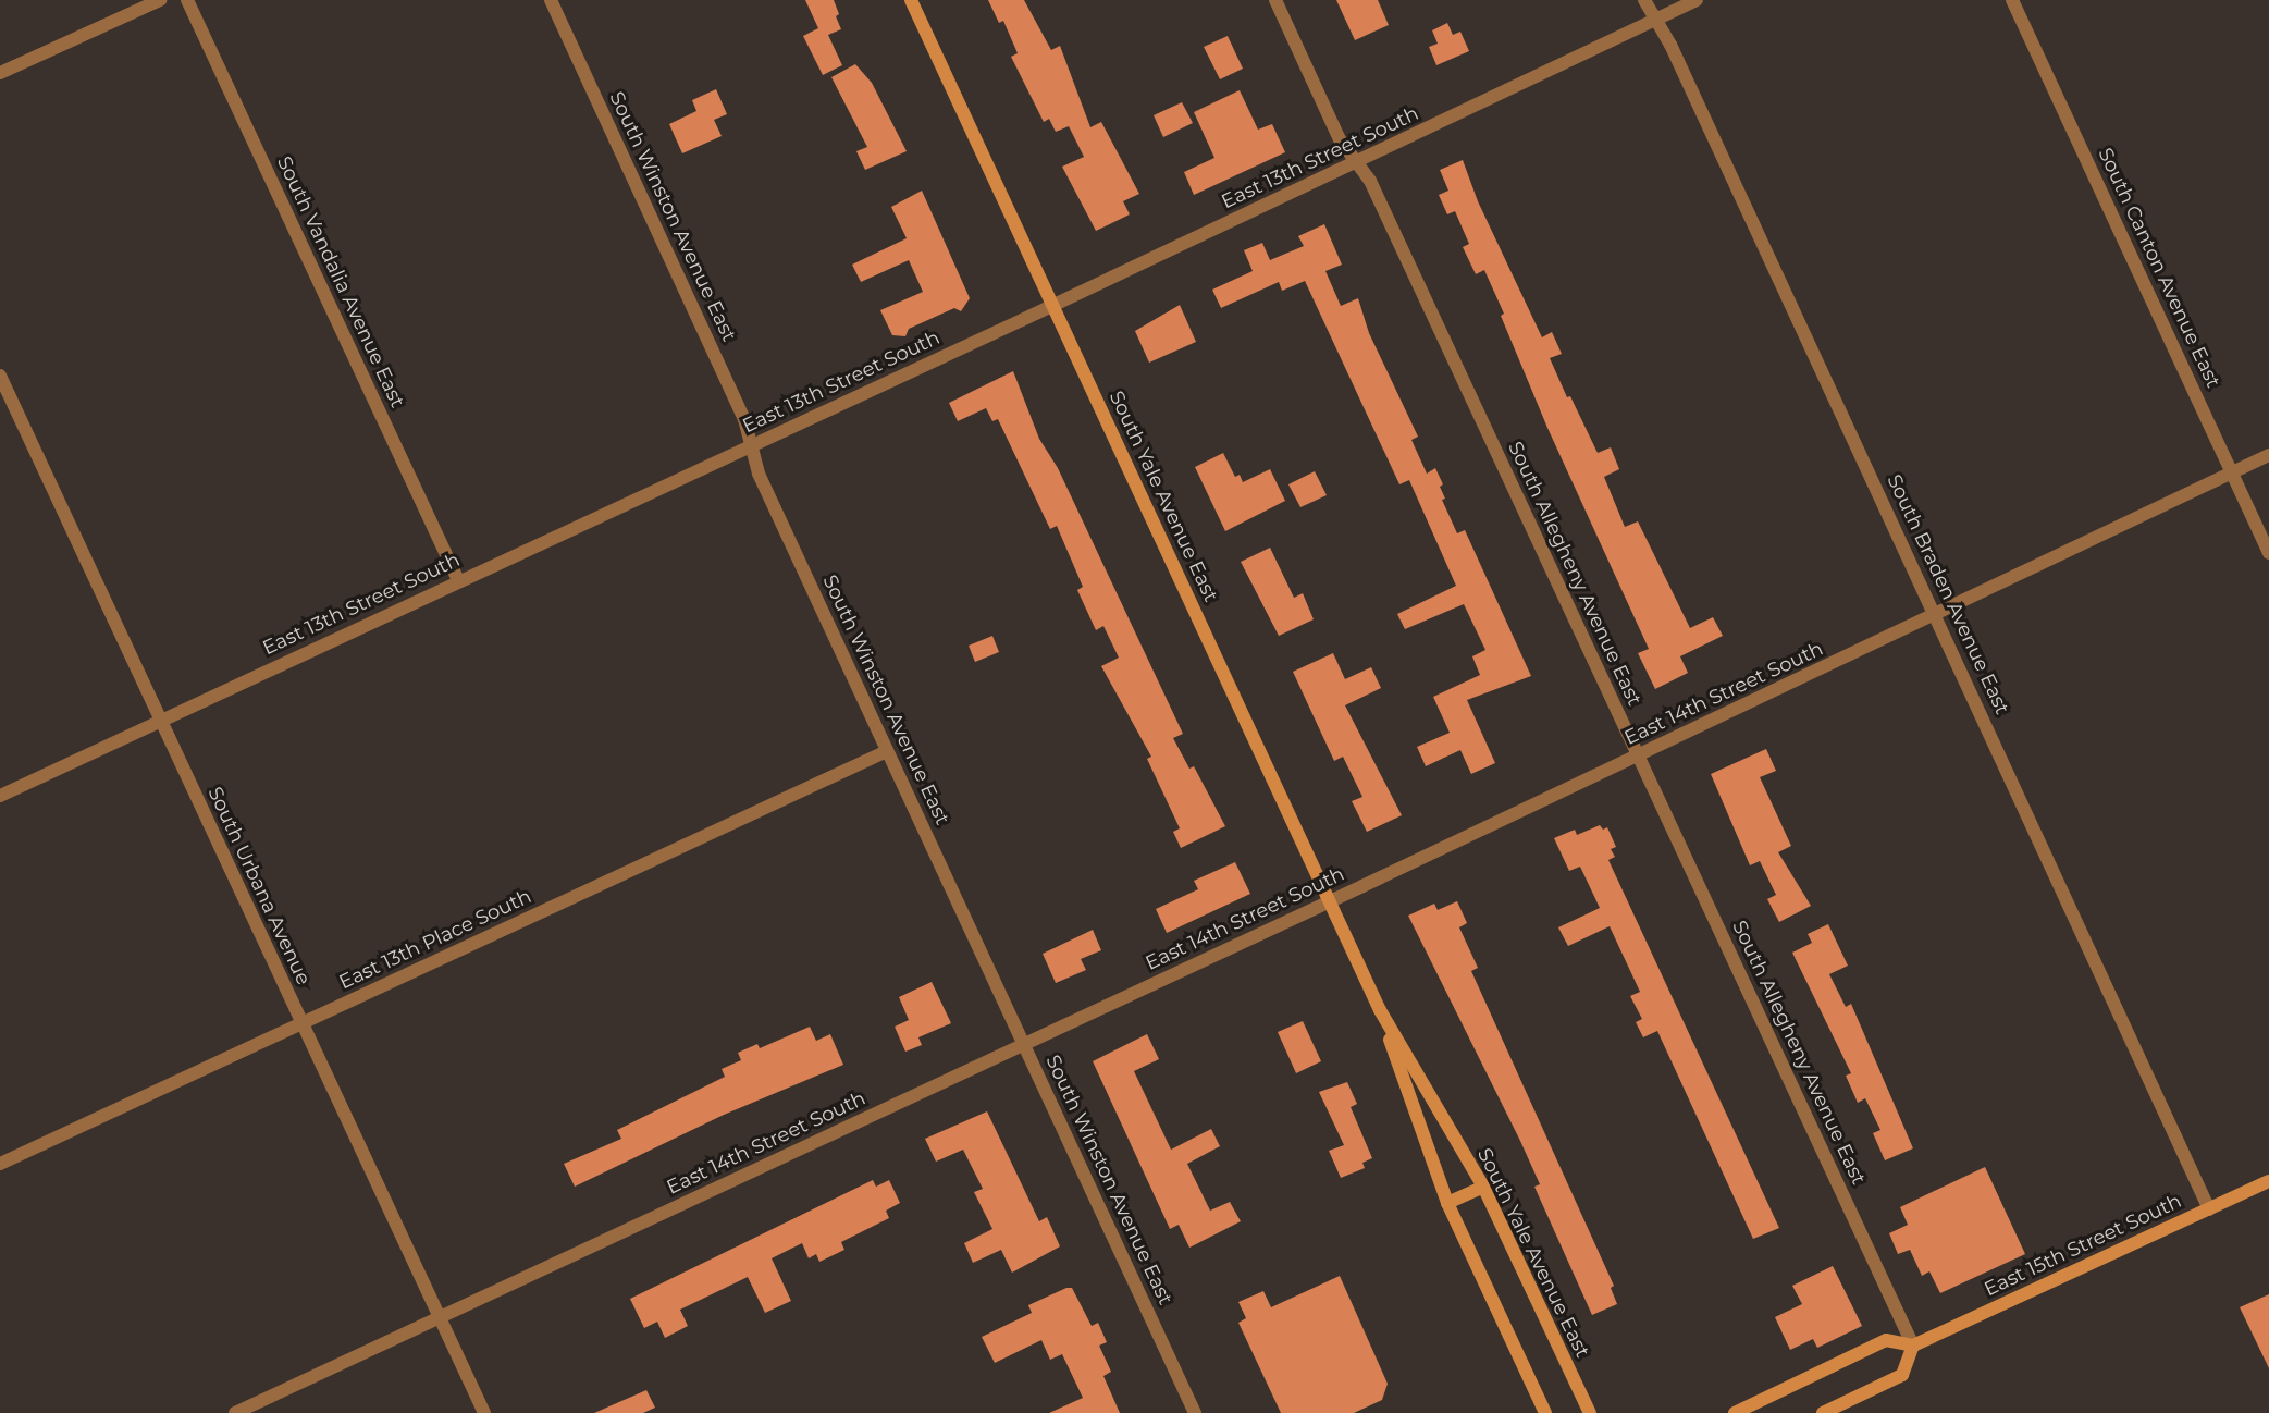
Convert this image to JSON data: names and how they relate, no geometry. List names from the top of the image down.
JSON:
{
  "streets": {
    "main road": ["South Yale Avenue East", "East 15th Street South"],
    "street": [
      "East 13th Street South",
      "South Winston Avenue East",
      "South Canton Avenue East",
      "South Vandalia Avenue East",
      "South Allegheny Avenue East",
      "South Braden Avenue East",
      "East 14th Street South",
      "South Urbana Avenue",
      "East 13th Place South"
    ]
  },
  "crossings": [
    ["East 13th Street South", "South Winston Avenue East"],
    ["East 13th Street South", "South Vandalia Avenue East"],
    ["East 13th Street South", "South Yale Avenue East"],
    ["East 13th Street South", "South Allegheny Avenue East"],
    ["East 13th Street South", "South Braden Avenue East"],
    ["East 13th Street South", "South Urbana Avenue"],
    ["South Winston Avenue East", "East 14th Street South"],
    ["South Winston Avenue East", "East 13th Place South"],
    ["South Canton Avenue East", "East 14th Street South"],
    ["South Yale Avenue East", "East 14th Street South"],
    ["South Allegheny Avenue East", "East 14th Street South"],
    ["South Allegheny Avenue East", "East 15th Street South"],
    ["South Braden Avenue East", "East 14th Street South"],
    ["South Braden Avenue East", "East 15th Street South"],
    ["East 14th Street South", "South Urbana Avenue"],
    ["South Urbana Avenue", "East 13th Place South"]
  ]
}
